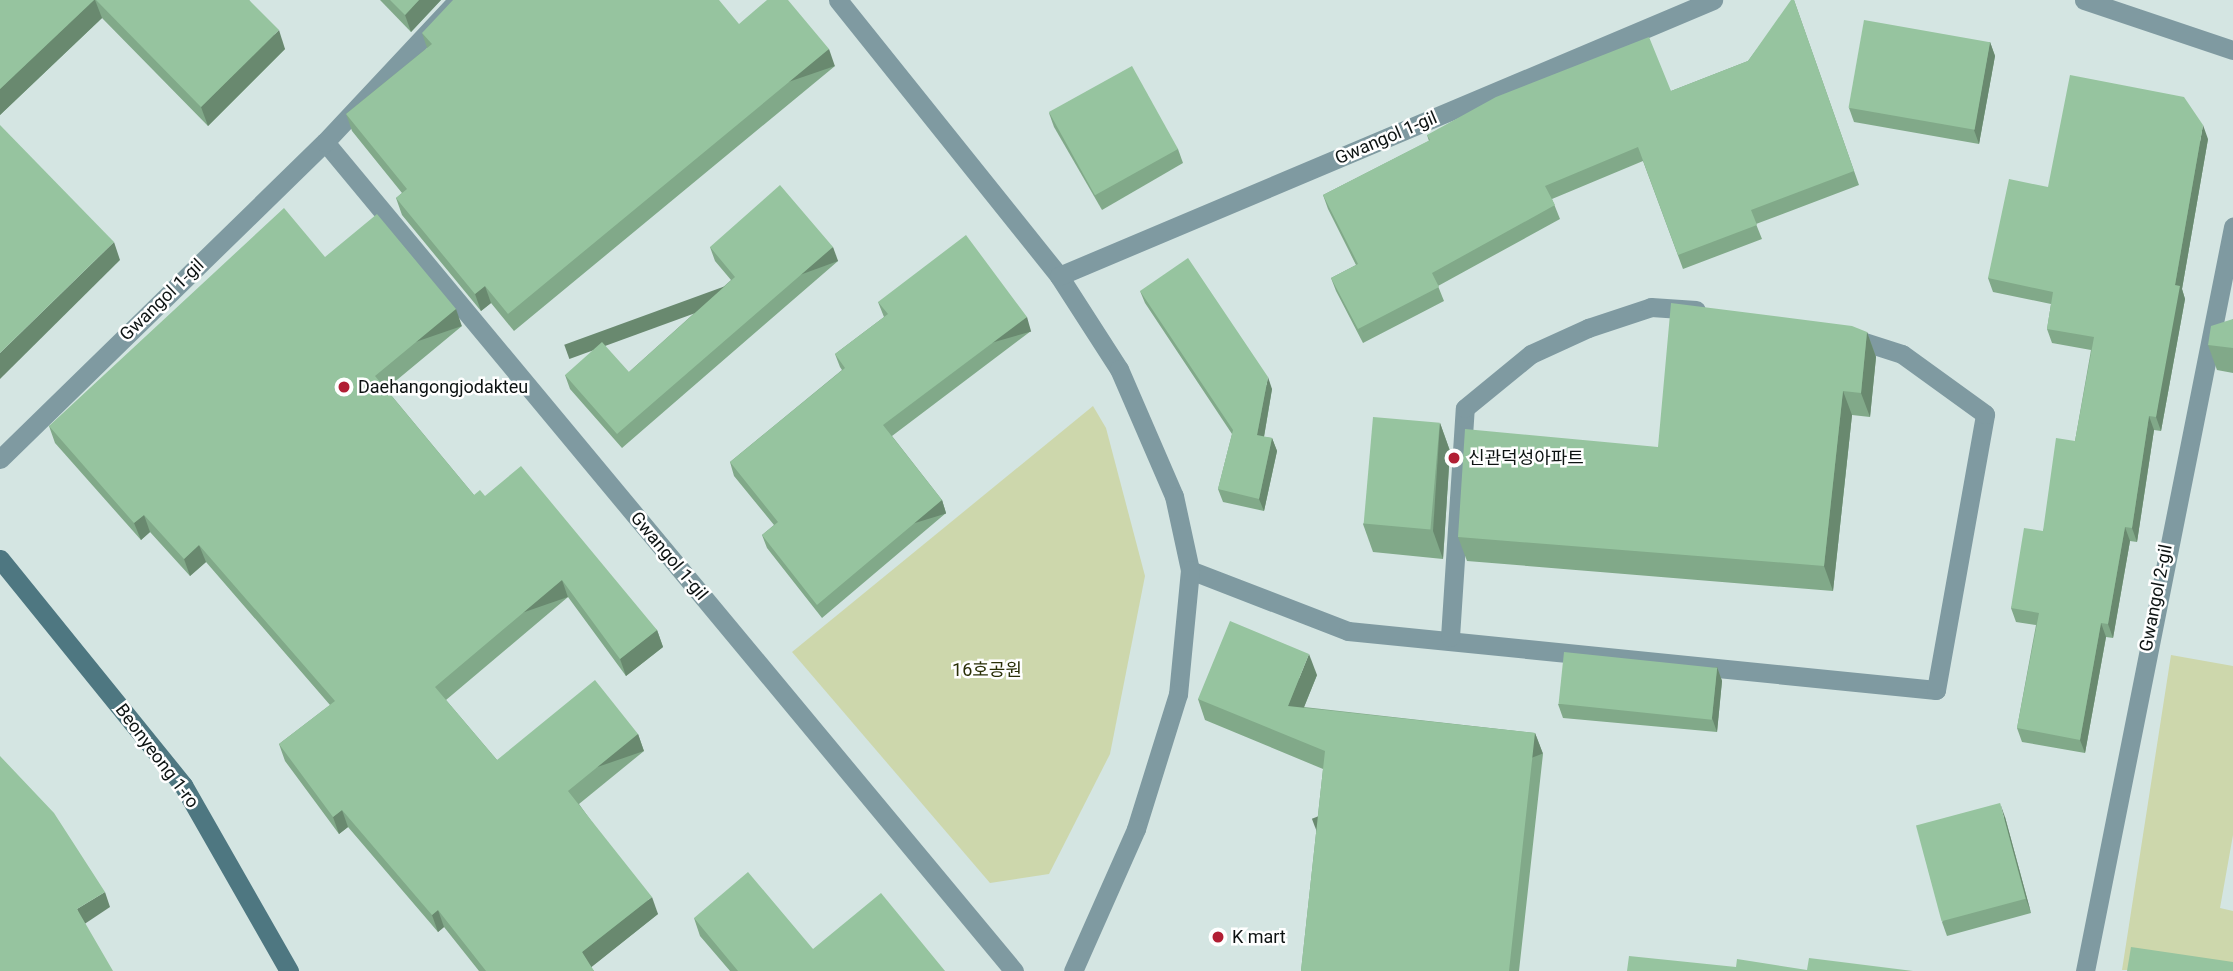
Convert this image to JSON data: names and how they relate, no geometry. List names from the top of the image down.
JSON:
{
  "streets": {
    "main road": ["Beonyeong 1-ro"],
    "street": ["Gwangol 1-gil", "Gwangol 2-gil"]
  },
  "parks": ["16호공원"],
  "places": ["Daehangongjodakteu", "신관덕성아파트", "K mart"]
}
